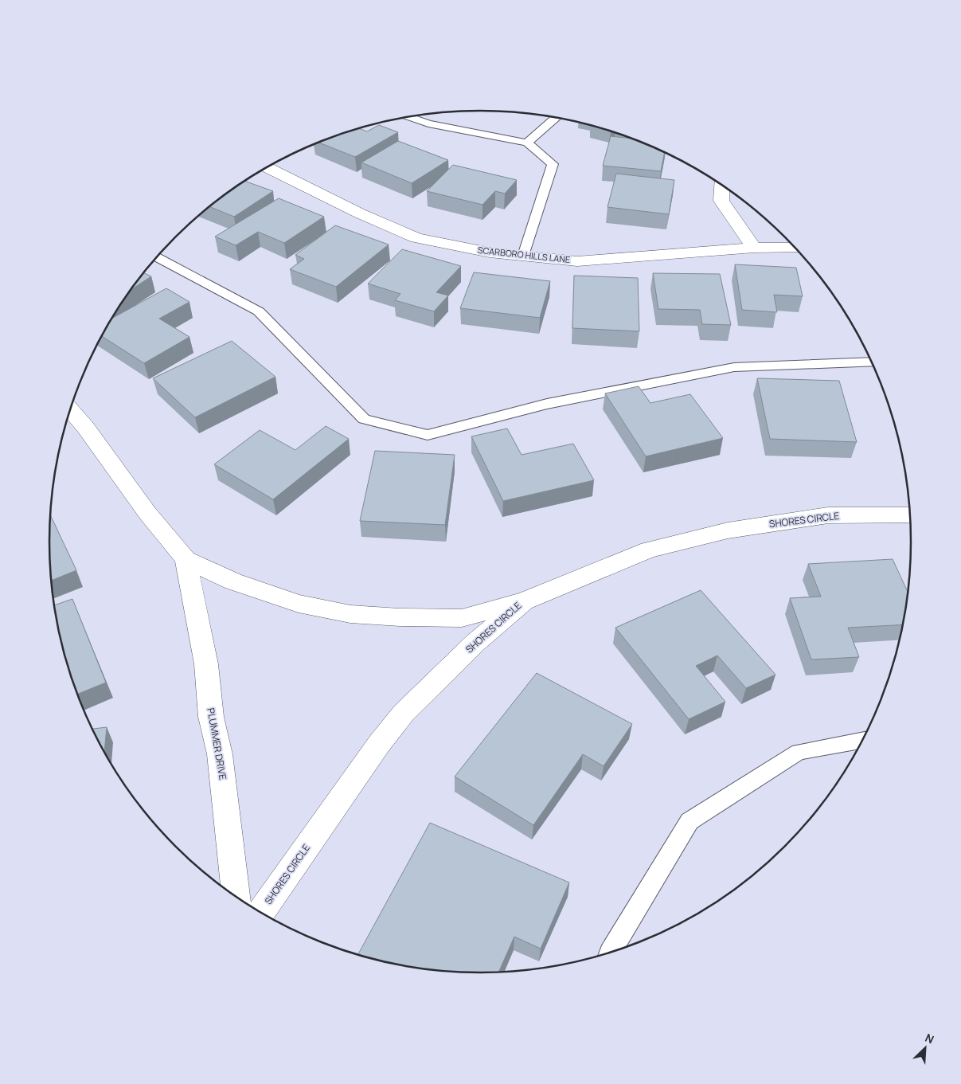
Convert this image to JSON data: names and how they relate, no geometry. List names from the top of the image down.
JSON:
{
  "streets": {
    "street": ["SCARBORO HILLS LANE", "SHORES CIRCLE", "PLUMMER DRIVE"]
  },
  "crossings": [
    ["SHORES CIRCLE", "PLUMMER DRIVE"]
  ],
  "north": "top right"
}
